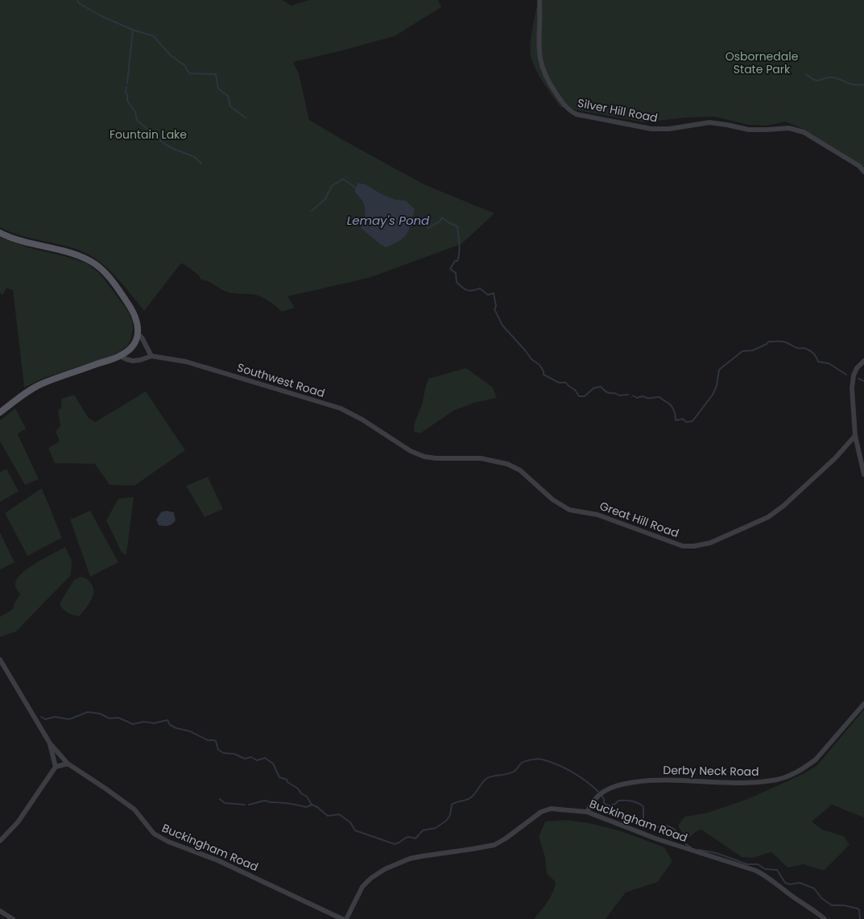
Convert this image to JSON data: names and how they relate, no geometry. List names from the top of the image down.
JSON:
{
  "streets": {
    "street": [
      "Silver Hill Road",
      "Southwest Road",
      "Great Hill Road",
      "Derby Neck Road",
      "Buckingham Road"
    ]
  },
  "crossings": [
    ["Southwest Road", "Great Hill Road"],
    ["Derby Neck Road", "Buckingham Road"]
  ],
  "water": ["Lemay's Pond"],
  "parks": ["Osbornedale State Park", "Fountain Lake"]
}
